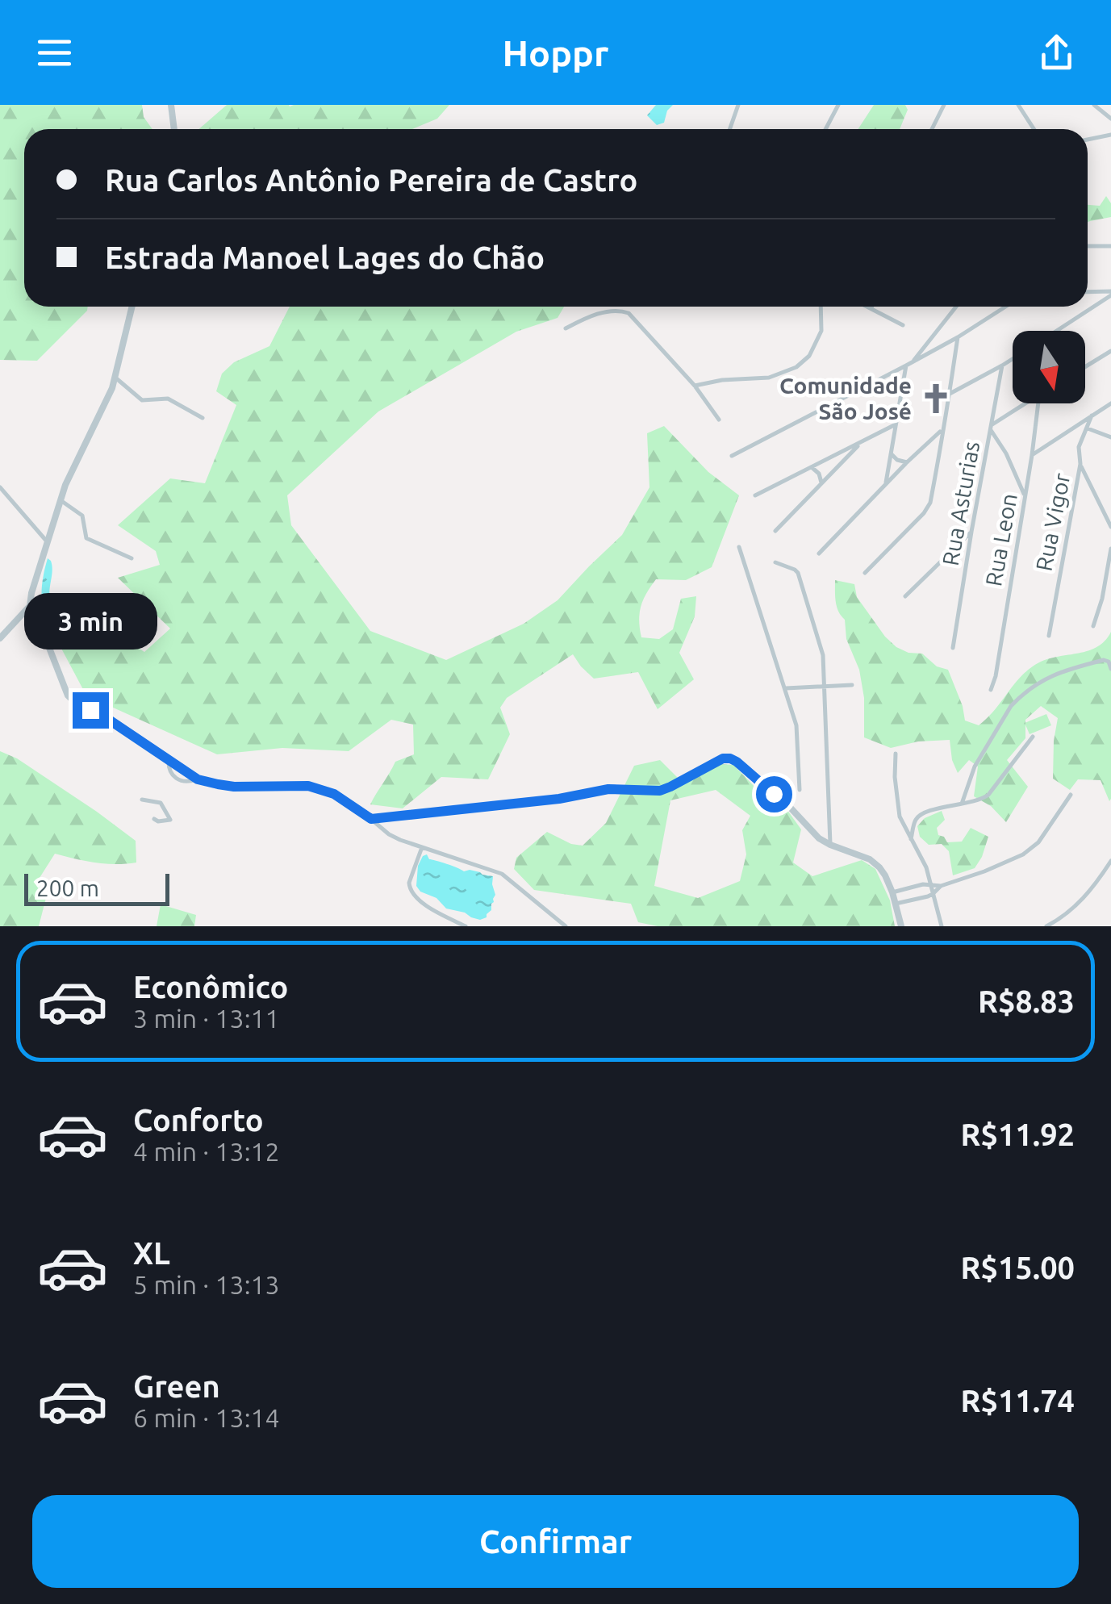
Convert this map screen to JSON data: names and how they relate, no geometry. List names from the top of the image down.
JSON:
{
  "streets": {
    "street": ["Rua Asturias", "Rua Vigor", "Rua Leon"]
  },
  "places": {
    "church": ["Comunidade São José"]
  },
  "scale_bar": "200 m",
  "north": "bottom",
  "page": {
    "header": "Hoppr",
    "banner": ["Rua Carlos Antônio Pereira de Castro", "Estrada Manoel Lages do Chão"],
    "bubble": "3 min",
    "scale": "200 m",
    "list": [
      {
        "name": "Econômico",
        "note": "3 min · 13:11",
        "value": "R$8.83"
      },
      {
        "name": "Conforto",
        "note": "4 min · 13:12",
        "value": "R$11.92"
      },
      {
        "name": "XL",
        "note": "5 min · 13:13",
        "value": "R$15.00"
      },
      {
        "name": "Green",
        "note": "6 min · 13:14",
        "value": "R$11.74"
      }
    ],
    "buttons": "Confirmar"
  }
}
